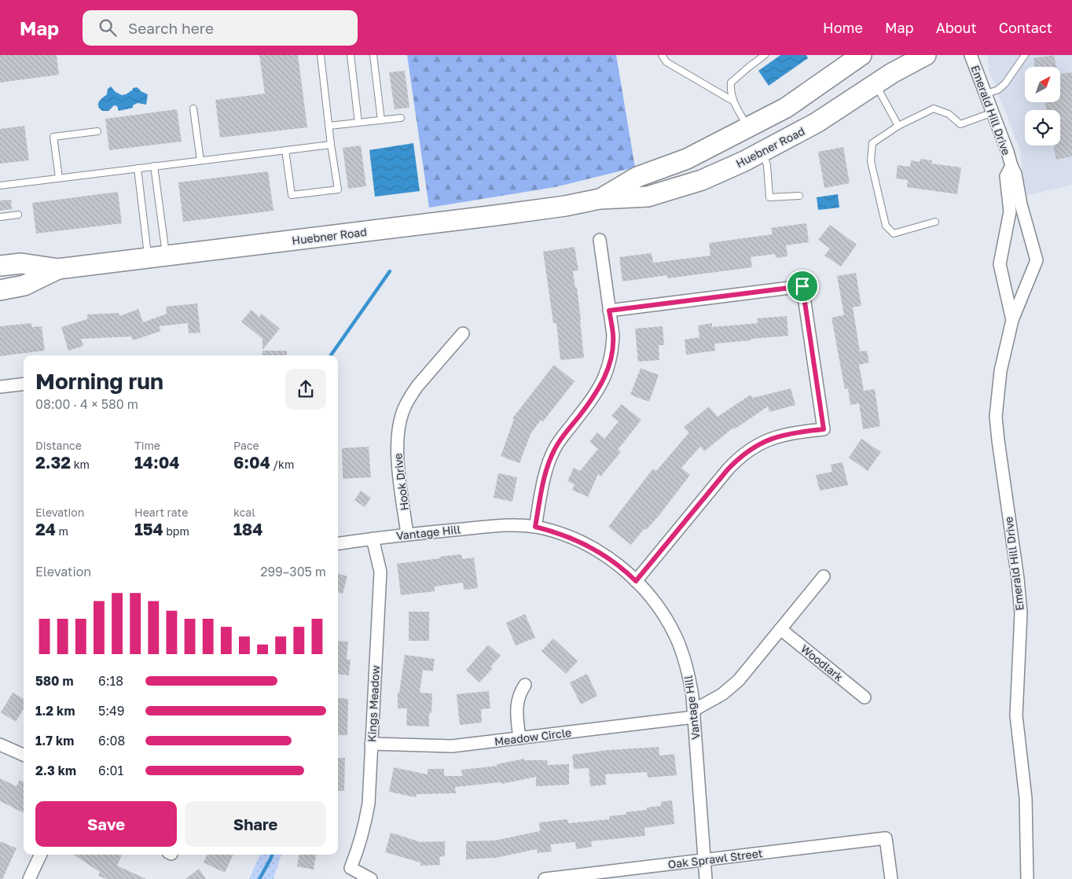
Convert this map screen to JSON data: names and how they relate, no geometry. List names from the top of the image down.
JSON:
{
  "streets": {
    "main road": ["Huebner Road"],
    "street": [
      "Emerald Hill Drive",
      "Hook Drive",
      "Vantage Hill",
      "Woodlark",
      "Kings Meadow",
      "Meadow Circle",
      "Oak Sprawl Street"
    ]
  },
  "crossings": [
    ["Hook Drive", "Vantage Hill"],
    ["Vantage Hill", "Kings Meadow"],
    ["Vantage Hill", "Meadow Circle"],
    ["Vantage Hill", "Oak Sprawl Street"],
    ["Woodlark", "Meadow Circle"],
    ["Kings Meadow", "Meadow Circle"]
  ],
  "north": "top right",
  "page": {
    "header": "Map",
    "search": "Search here",
    "nav": [
      "Home",
      "Map",
      "About",
      "Contact"
    ],
    "heading": ["Morning run", "08:00 · 4 × 580 m"],
    "stats": [
      ["Distance", "2.32 km"],
      ["Time", "14:04"],
      ["Pace", "6:04 /km"],
      ["Elevation", "24 m"],
      ["Heart rate", "154 bpm"],
      ["kcal", "184"]
    ],
    "chart": ["Elevation", "299–305 m"],
    "list": [
      {
        "name": "580 m",
        "note": "6:18"
      },
      {
        "name": "1.2 km",
        "note": "5:49"
      },
      {
        "name": "1.7 km",
        "note": "6:08"
      },
      {
        "name": "2.3 km",
        "note": "6:01"
      }
    ],
    "buttons": ["Save", "Share"]
  }
}
